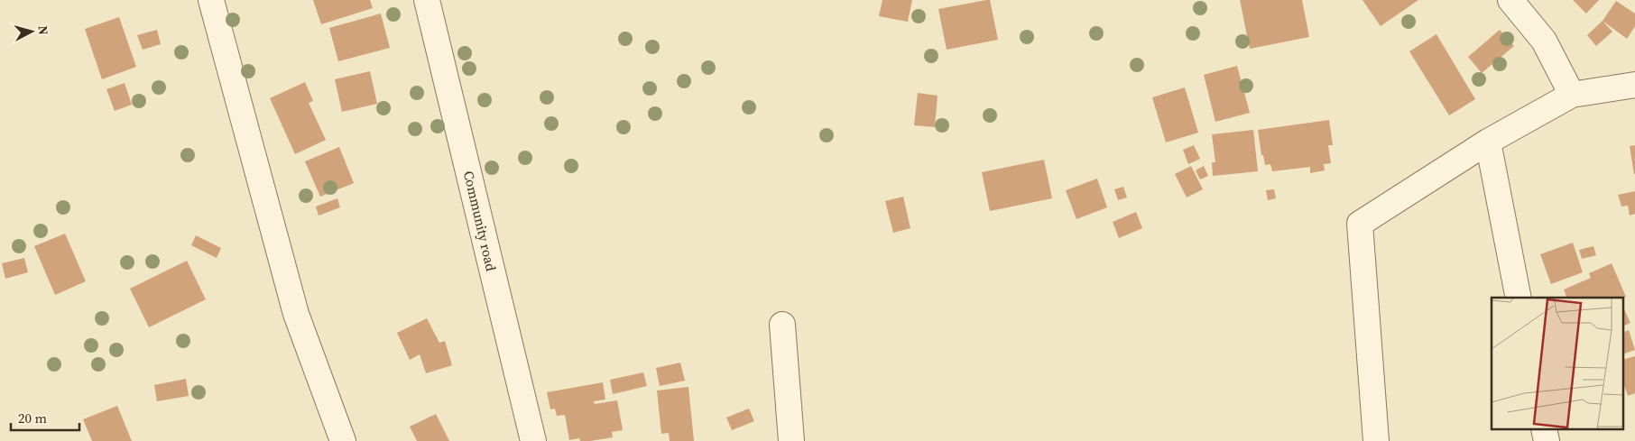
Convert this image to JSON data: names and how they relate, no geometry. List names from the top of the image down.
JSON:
{
  "streets": {
    "street": ["Community road"]
  },
  "scale_bar": "20 m",
  "north": "right"
}
